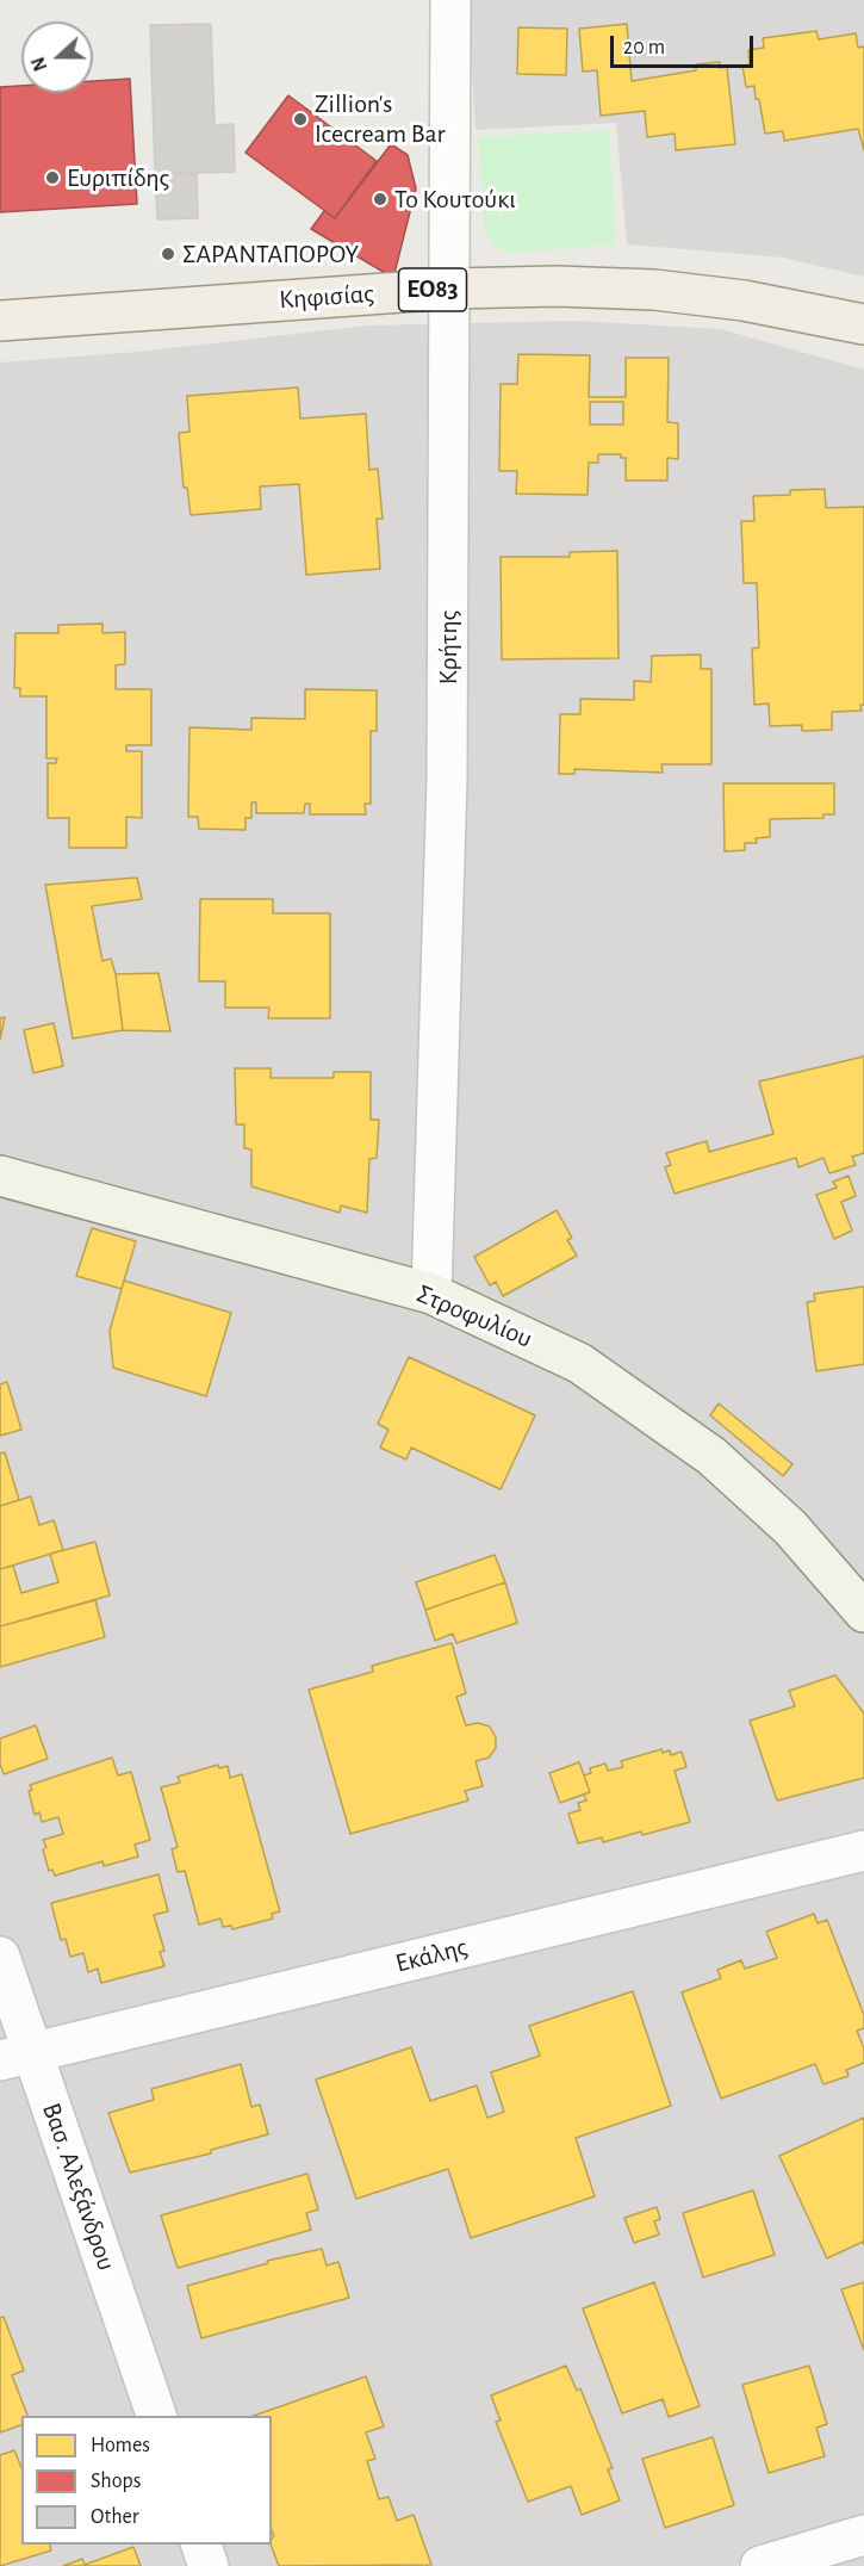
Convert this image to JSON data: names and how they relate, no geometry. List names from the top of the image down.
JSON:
{
  "streets": {
    "main road": ["ΕΟ83", "Κηφισίας"],
    "street": [
      "Κρήτης",
      "Στροφυλίου",
      "Εκάλης",
      "Βασ. Αλεξάνδρου"
    ]
  },
  "crossings": [
    ["Κηφισίας", "Κρήτης"],
    ["Κρήτης", "Στροφυλίου"],
    ["Εκάλης", "Βασ. Αλεξάνδρου"]
  ],
  "places": [
    "Zillion's Icecream Bar",
    "Ευριπίδης",
    "Το Κουτούκι",
    "ΣΑΡΑΝΤΑΠΟΡΟΥ"
  ],
  "legend": ["Homes", "Shops", "Other"],
  "scale_bar": "20 m",
  "north": "left"
}
